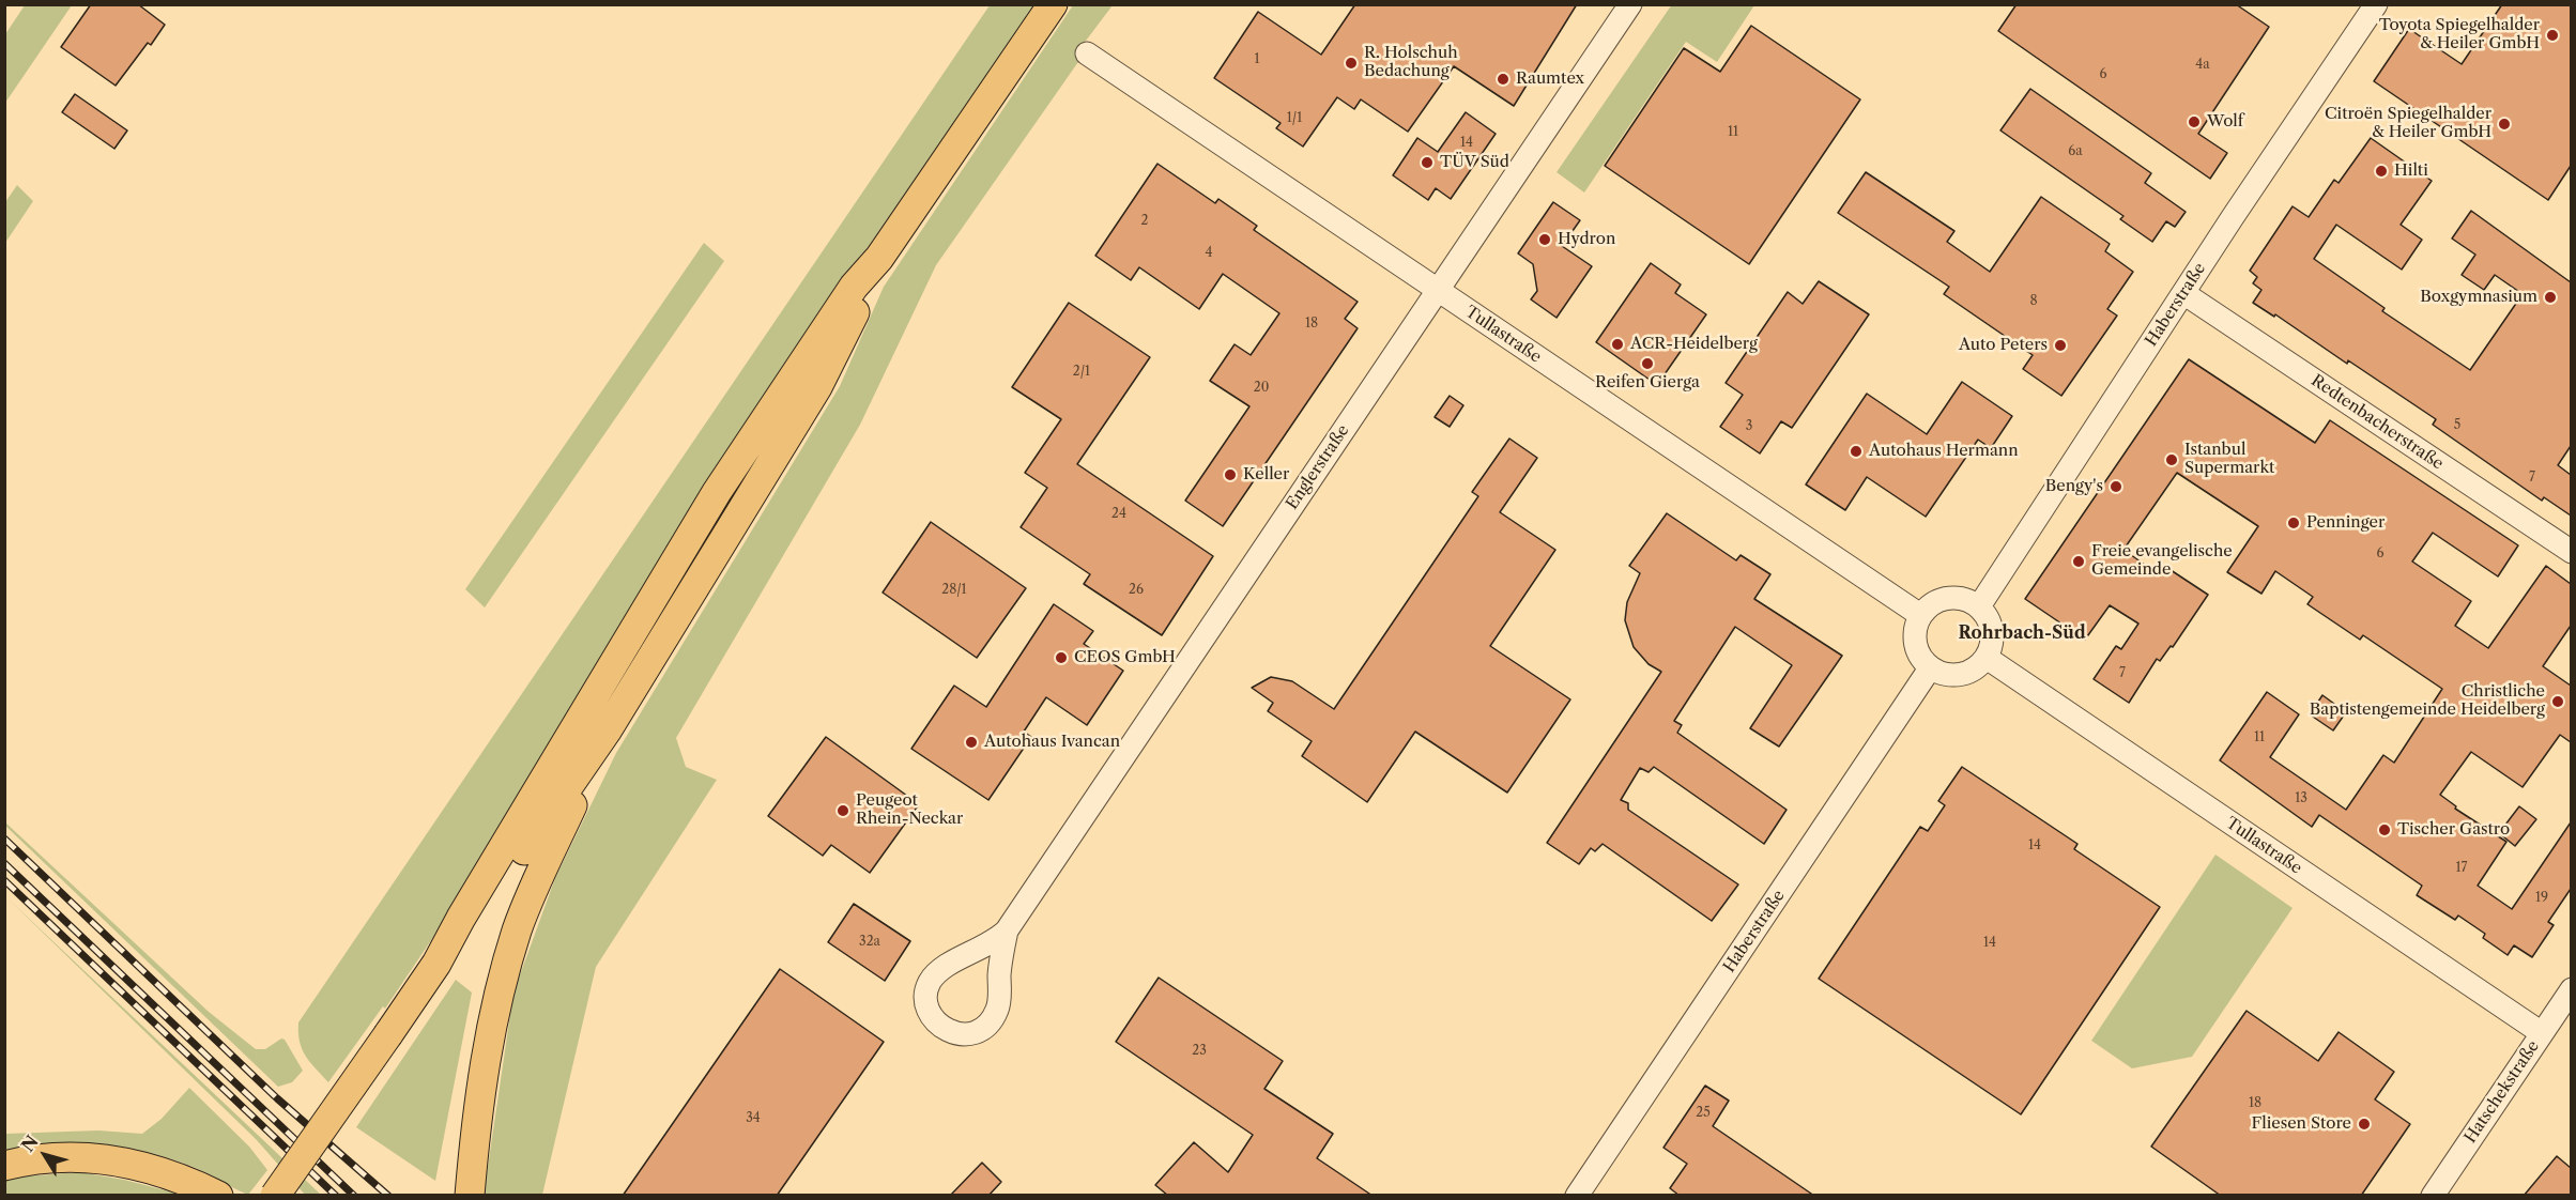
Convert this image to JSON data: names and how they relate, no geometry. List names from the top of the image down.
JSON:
{
  "streets": {
    "street": [
      "Haberstraße",
      "Tullastraße",
      "Redtenbacherstraße",
      "Englerstraße",
      "Hatschekstraße"
    ]
  },
  "crossings": [
    ["Haberstraße", "Tullastraße"],
    ["Haberstraße", "Redtenbacherstraße"],
    ["Tullastraße", "Englerstraße"],
    ["Tullastraße", "Hatschekstraße"]
  ],
  "districts": ["Rohrbach-Süd"],
  "places": [
    "Toyota Spiegelhalder & Heiler GmbH",
    "R. Holschuh Bedachung",
    "Raumtex",
    "Wolf",
    "Citroën Spiegelhalder & Heiler GmbH",
    "TÜV Süd",
    "Hilti",
    "Hydron",
    "Boxgymnasium",
    "ACR-Heidelberg",
    "Auto Peters",
    "Reifen Gierga",
    "Autohaus Hermann",
    "Istanbul Supermarkt",
    "Keller",
    "Bengy's",
    "Penninger",
    "Freie evangelische Gemeinde",
    "CEOS GmbH",
    "Christliche Baptistengemeinde Heidelberg",
    "Autohaus Ivancan",
    "Peugeot Rhein-Neckar",
    "Tischer Gastro",
    "Fliesen Store"
  ],
  "house_numbers": [
    "1",
    "4a",
    "6",
    "1/1",
    "11",
    "14",
    "6a",
    "2",
    "4",
    "8",
    "18",
    "2/1",
    "20",
    "5",
    "3",
    "7",
    "24",
    "6",
    "28/1",
    "26",
    "7",
    "11",
    "13",
    "14",
    "17",
    "19",
    "32a",
    "14",
    "23",
    "18",
    "25",
    "34"
  ],
  "north": "top left"
}
